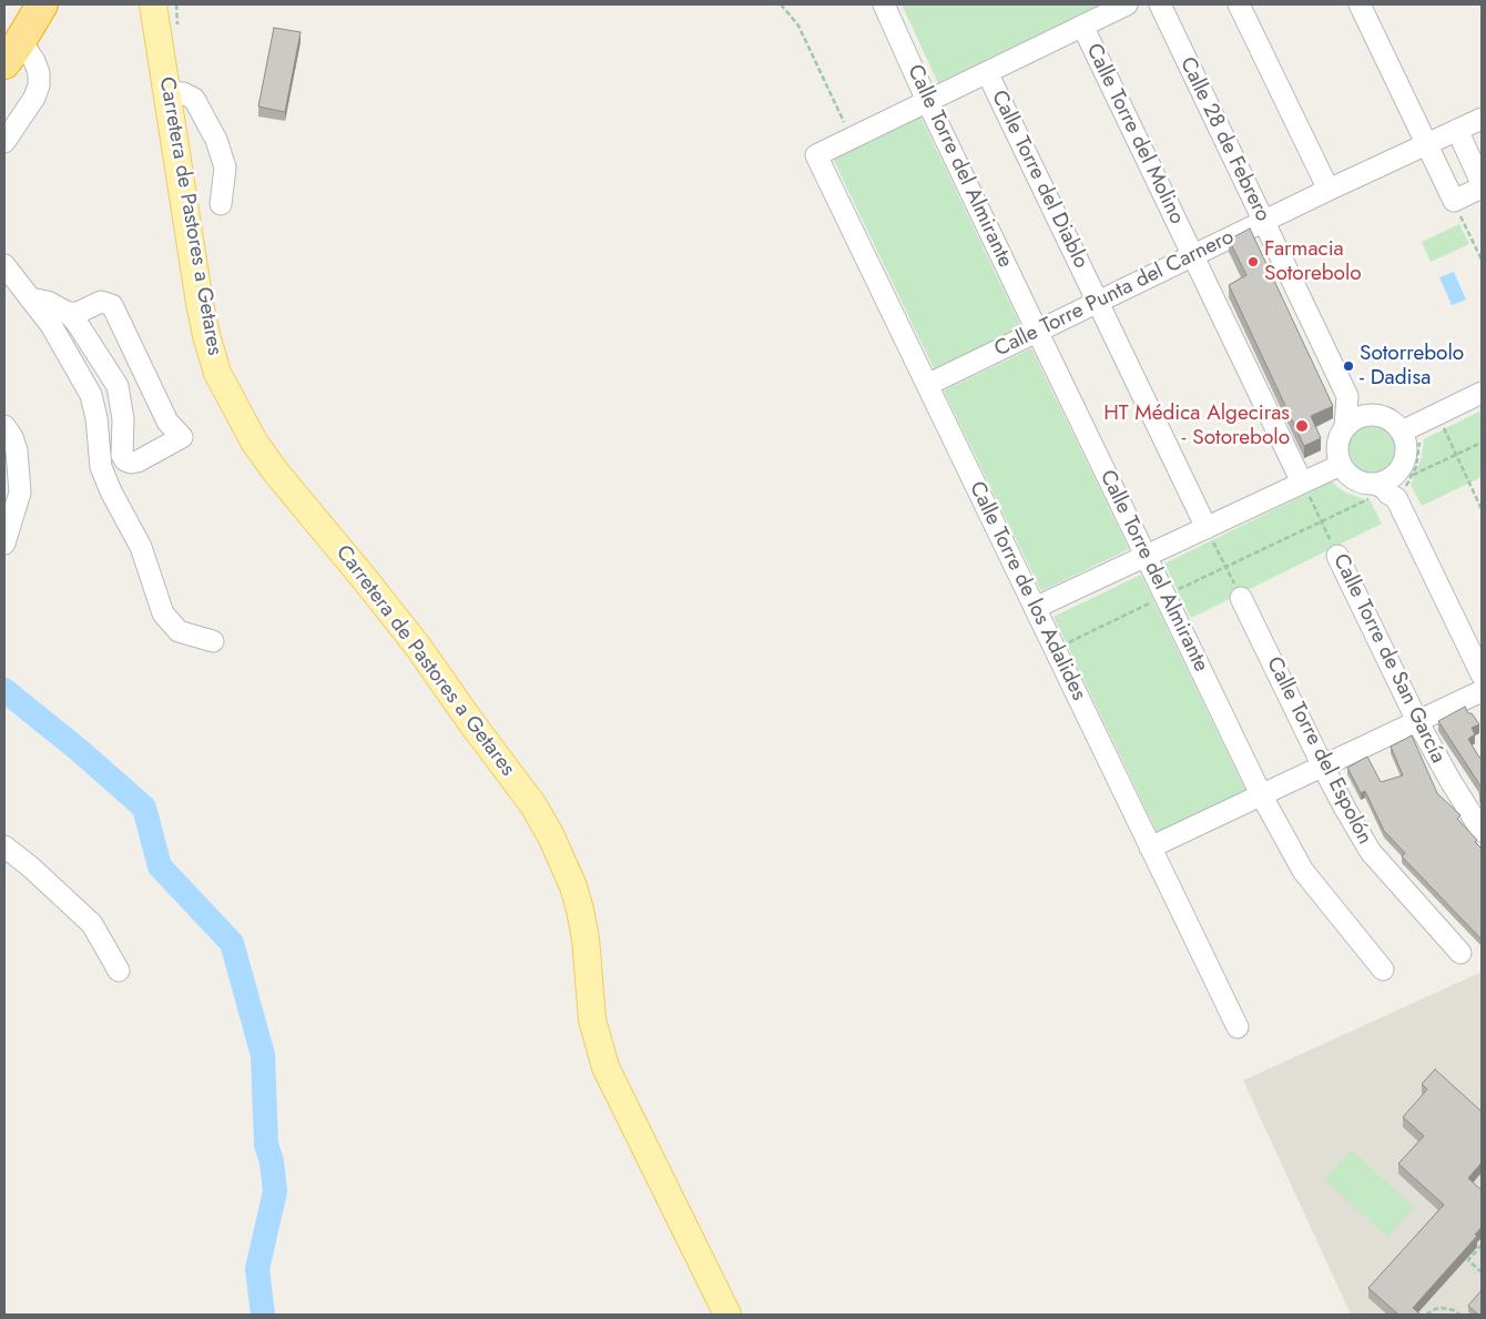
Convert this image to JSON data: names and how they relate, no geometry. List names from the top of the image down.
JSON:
{
  "streets": {
    "main road": ["Carretera de Pastores a Getares"],
    "street": [
      "Calle Torre del Molino",
      "Calle 28 de Febrero",
      "Calle Torre del Almirante",
      "Calle Torre del Diablo",
      "Calle Torre Punta del Carnero",
      "Calle Torre de los Adalides",
      "Calle Torre de San García",
      "Calle Torre del Espolón"
    ]
  },
  "crossings": [
    ["Calle Torre del Molino", "Calle Torre Punta del Carnero"],
    ["Calle Torre del Molino", "Calle Torre de San García"],
    ["Calle 28 de Febrero", "Calle Torre Punta del Carnero"],
    ["Calle Torre del Almirante", "Calle Torre Punta del Carnero"],
    ["Calle Torre del Diablo", "Calle Torre Punta del Carnero"],
    ["Calle Torre Punta del Carnero", "Calle Torre de los Adalides"]
  ],
  "places": ["Farmacia Sotorebolo", "Sotorrebolo - Dadisa", "HT Médica Algeciras - Sotorebolo"]
}
